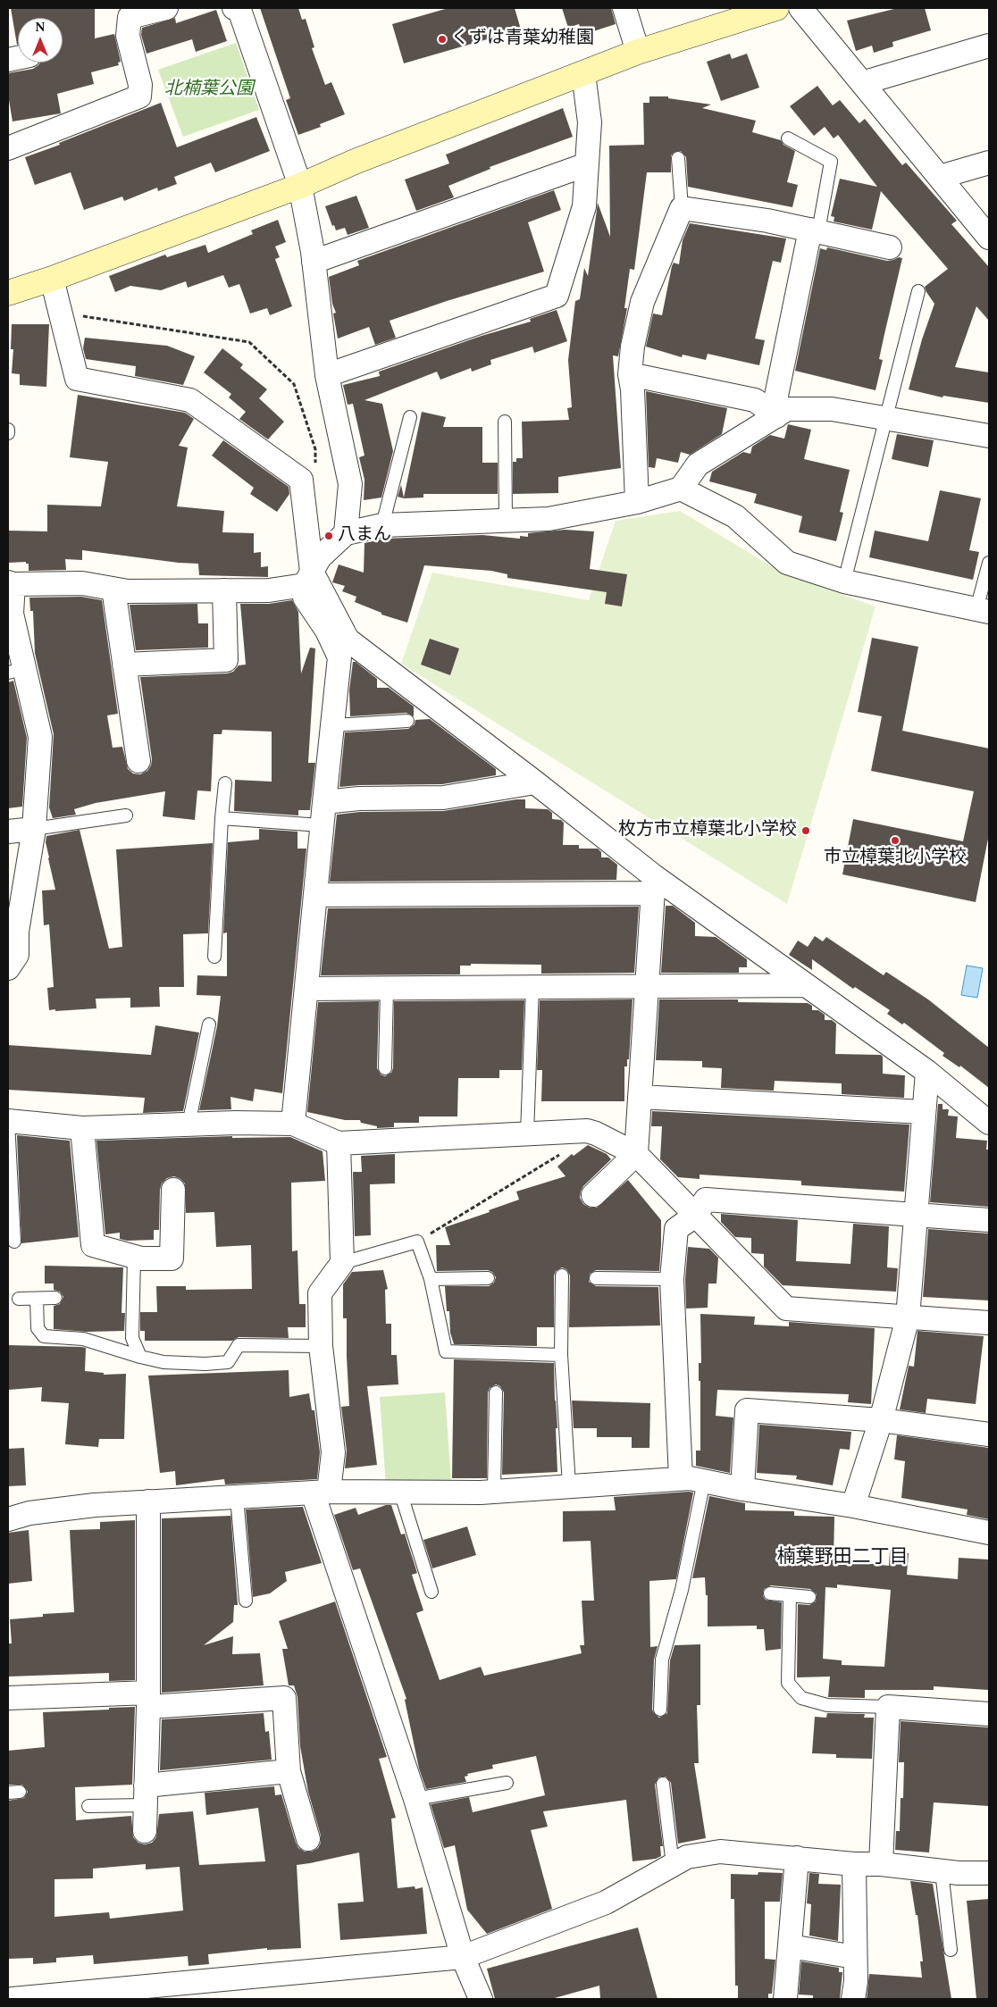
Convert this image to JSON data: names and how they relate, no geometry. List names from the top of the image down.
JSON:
{
  "districts": ["楠葉野田二丁目"],
  "parks": ["北楠葉公園"],
  "places": [
    "くずは青葉幼稚園",
    "八まん",
    "枚方市立樟葉北小学校",
    "市立樟葉北小学校"
  ],
  "north": "top"
}
